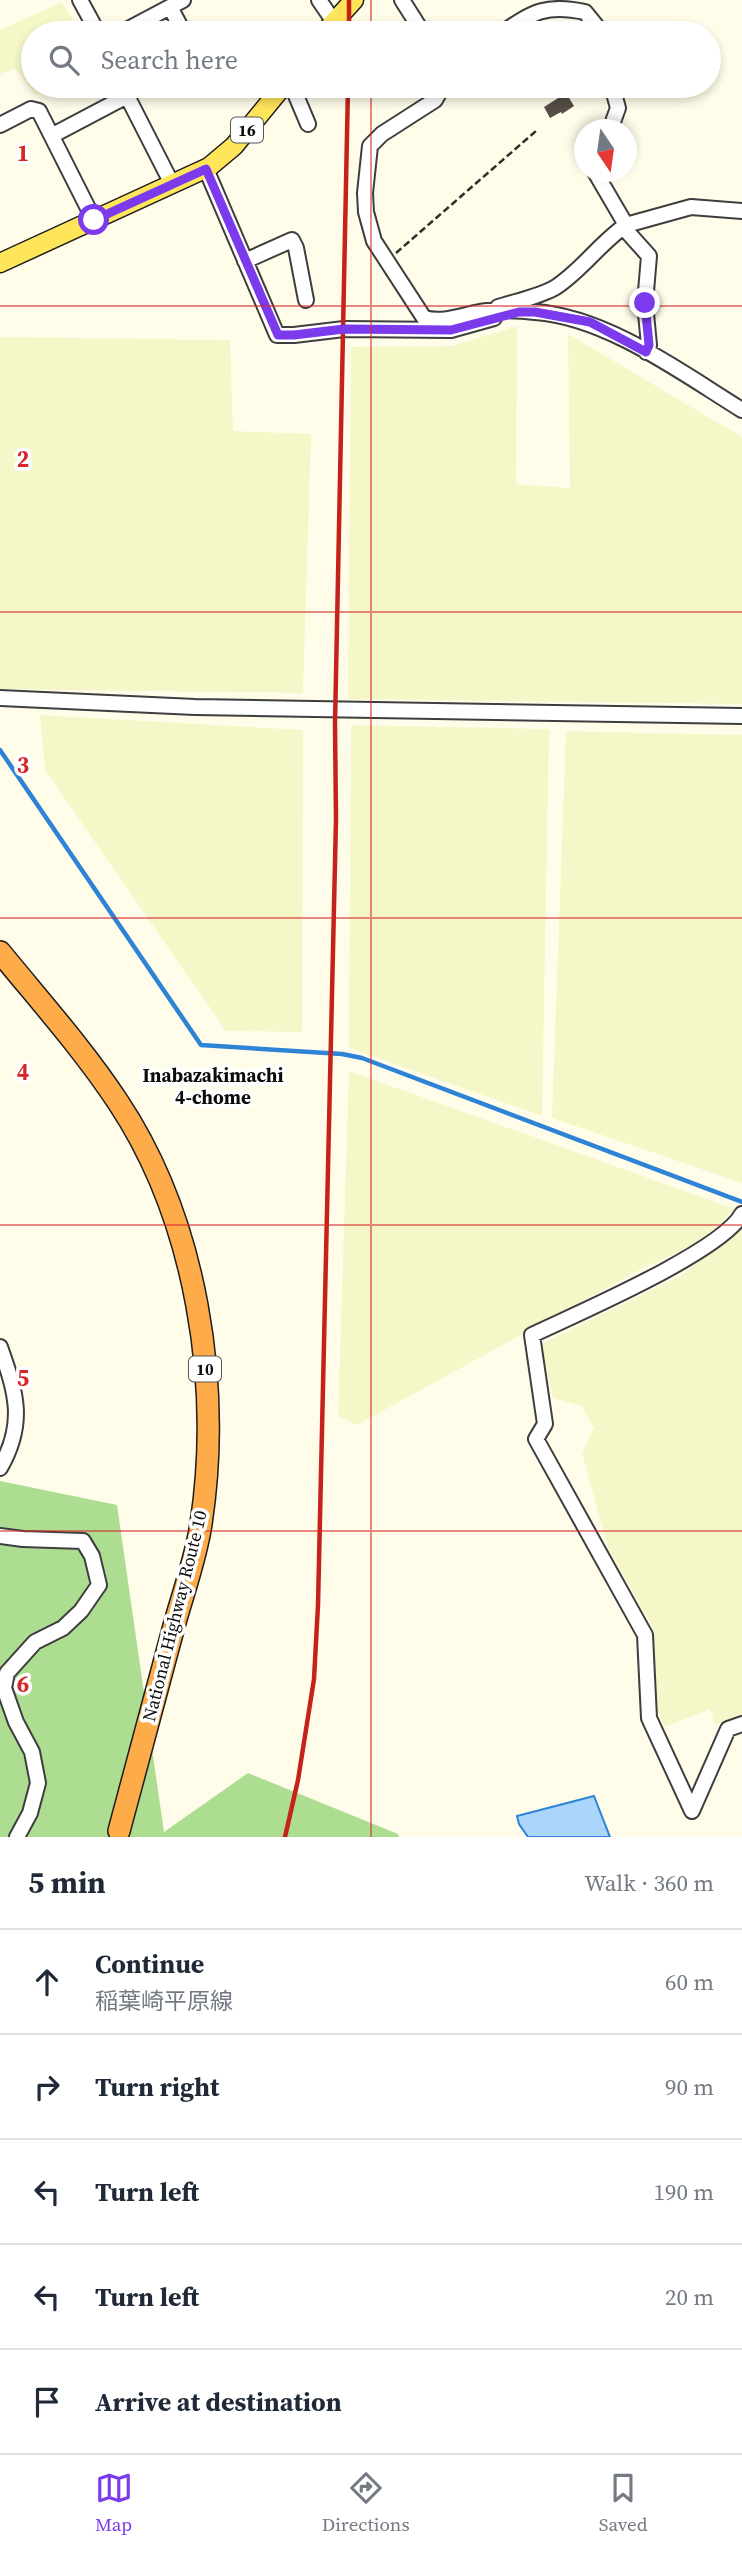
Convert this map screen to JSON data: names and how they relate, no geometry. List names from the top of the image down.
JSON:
{
  "streets": {
    "highway": ["10", "National Highway Route 10"],
    "main road": ["16"]
  },
  "districts": ["Inabazakimachi 4-chome"],
  "north": "bottom",
  "page": {
    "search": "Search here",
    "heading": ["5 min", "Walk · 360 m"],
    "list": [
      ["Continue", "稲葉崎平原線", "60 m"],
      ["Turn right", "90 m"],
      ["Turn left", "190 m"],
      ["Turn left", "20 m"],
      "Arrive at destination"
    ],
    "nav": ["Map", "Directions", "Saved"]
  },
  "grid": {
    "rows": [
      "1",
      "2",
      "3",
      "4",
      "5",
      "6"
    ]
  }
}
